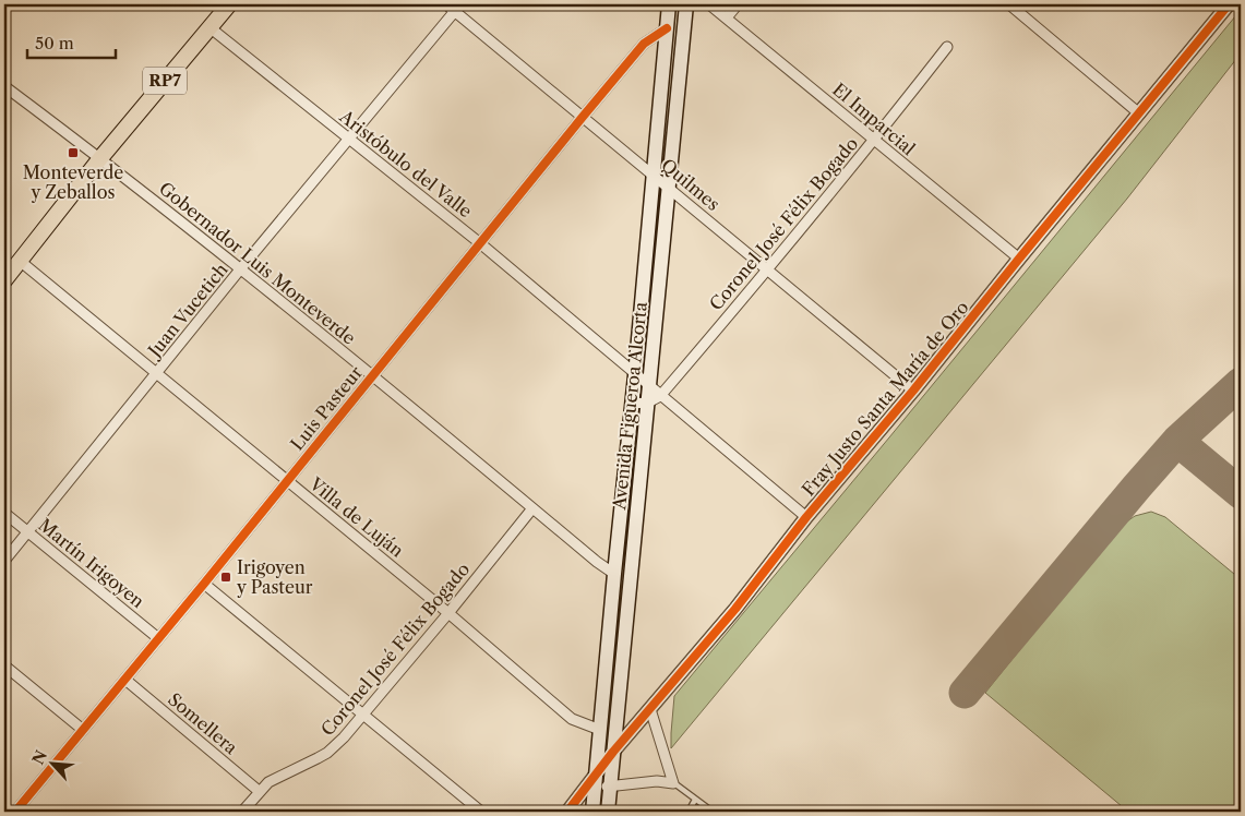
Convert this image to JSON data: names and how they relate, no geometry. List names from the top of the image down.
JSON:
{
  "streets": {
    "main road": ["RP7", "Avenida Figueroa Alcorta"],
    "street": [
      "El Imparcial",
      "Aristóbulo del Valle",
      "Quilmes",
      "Coronel José Félix Bogado",
      "Gobernador Luis Monteverde",
      "Juan Vucetich",
      "Fray Justo Santa María de Oro",
      "Luis Pasteur",
      "Villa de Luján",
      "Martín Irigoyen",
      "Somellera"
    ]
  },
  "crossings": [
    ["RP7", "Aristóbulo del Valle"],
    ["RP7", "Gobernador Luis Monteverde"],
    ["RP7", "Villa de Luján"],
    ["El Imparcial", "Coronel José Félix Bogado"],
    ["El Imparcial", "Fray Justo Santa María de Oro"],
    ["Aristóbulo del Valle", "Coronel José Félix Bogado"],
    ["Aristóbulo del Valle", "Juan Vucetich"],
    ["Aristóbulo del Valle", "Fray Justo Santa María de Oro"],
    ["Aristóbulo del Valle", "Avenida Figueroa Alcorta"],
    ["Aristóbulo del Valle", "Luis Pasteur"],
    ["Quilmes", "Coronel José Félix Bogado"],
    ["Quilmes", "Juan Vucetich"],
    ["Quilmes", "Fray Justo Santa María de Oro"],
    ["Quilmes", "Avenida Figueroa Alcorta"],
    ["Quilmes", "Luis Pasteur"],
    ["Coronel José Félix Bogado", "Gobernador Luis Monteverde"],
    ["Coronel José Félix Bogado", "Avenida Figueroa Alcorta"],
    ["Coronel José Félix Bogado", "Villa de Luján"],
    ["Coronel José Félix Bogado", "Somellera"],
    ["Gobernador Luis Monteverde", "Juan Vucetich"],
    ["Gobernador Luis Monteverde", "Avenida Figueroa Alcorta"],
    ["Gobernador Luis Monteverde", "Luis Pasteur"],
    ["Juan Vucetich", "Villa de Luján"],
    ["Juan Vucetich", "Martín Irigoyen"],
    ["Fray Justo Santa María de Oro", "Avenida Figueroa Alcorta"],
    ["Avenida Figueroa Alcorta", "Luis Pasteur"],
    ["Avenida Figueroa Alcorta", "Villa de Luján"],
    ["Luis Pasteur", "Villa de Luján"],
    ["Luis Pasteur", "Martín Irigoyen"],
    ["Luis Pasteur", "Somellera"]
  ],
  "places": {
    "transit": ["Monteverde y Zeballos", "Irigoyen y Pasteur"]
  },
  "scale_bar": "50 m",
  "north": "top left"
}
